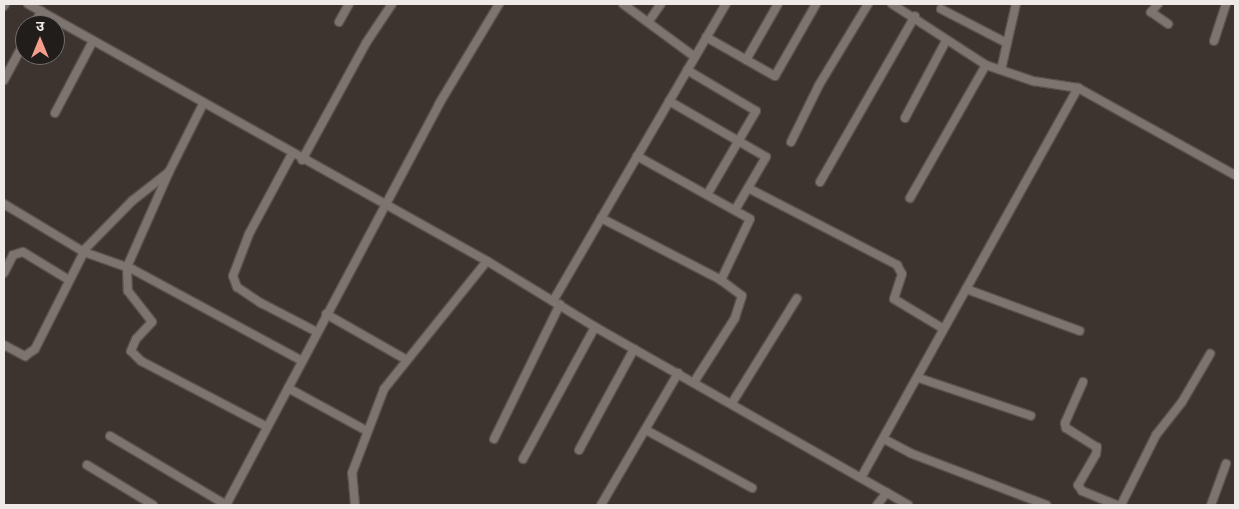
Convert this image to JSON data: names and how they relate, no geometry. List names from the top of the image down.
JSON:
{
  "north": "top"
}
